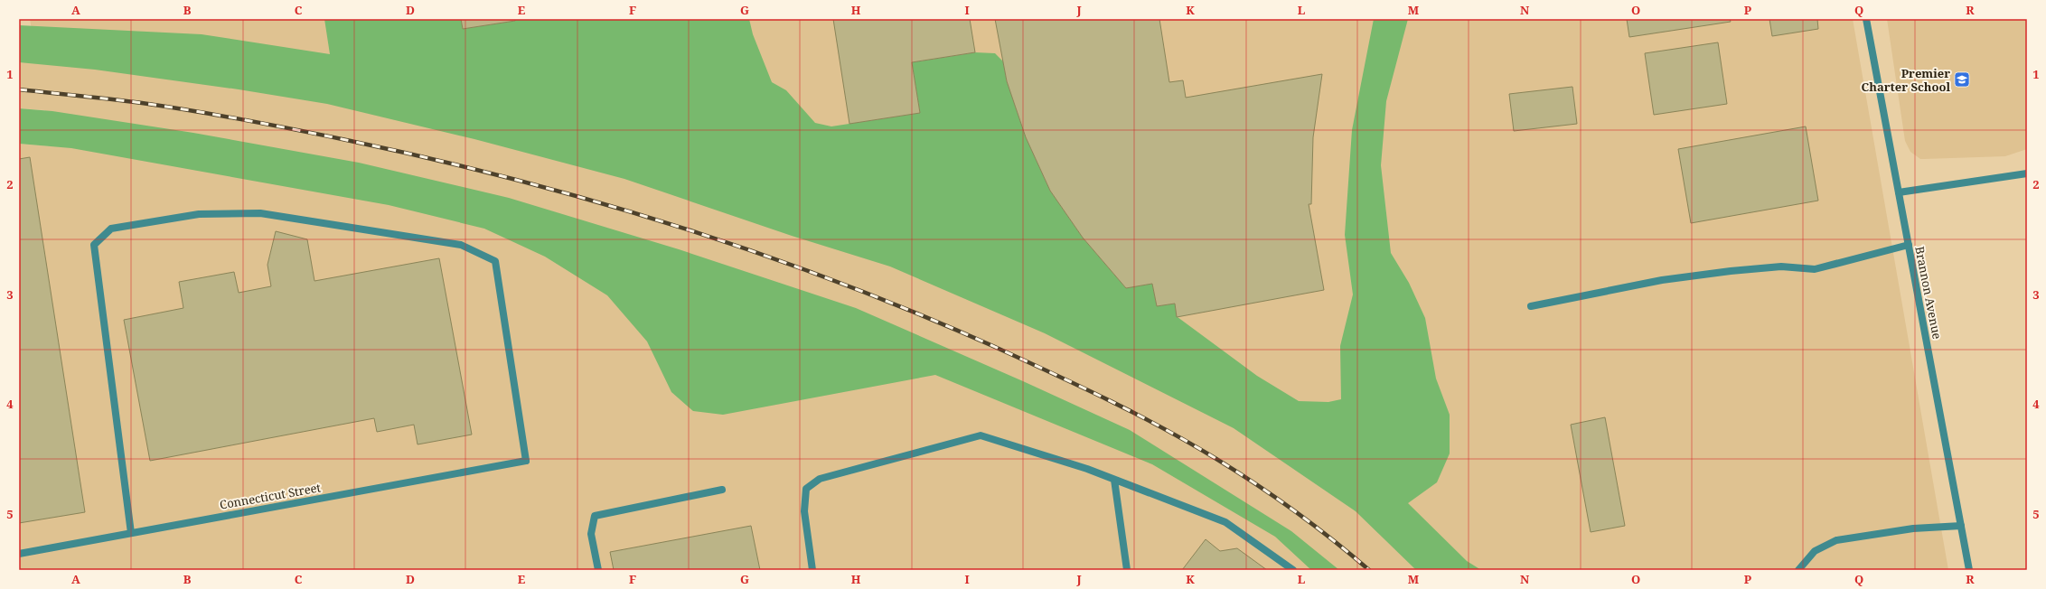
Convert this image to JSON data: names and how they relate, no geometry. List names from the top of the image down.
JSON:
{
  "streets": {
    "street": ["Brannon Avenue", "Connecticut Street"]
  },
  "places": {
    "school or university": ["Premier Charter School"]
  },
  "grid": {
    "columns": [
      "A",
      "B",
      "C",
      "D",
      "E",
      "F",
      "G",
      "H",
      "I",
      "J",
      "K",
      "L",
      "M",
      "N",
      "O",
      "P",
      "Q",
      "R"
    ],
    "rows": [
      "1",
      "2",
      "3",
      "4",
      "5"
    ]
  }
}
